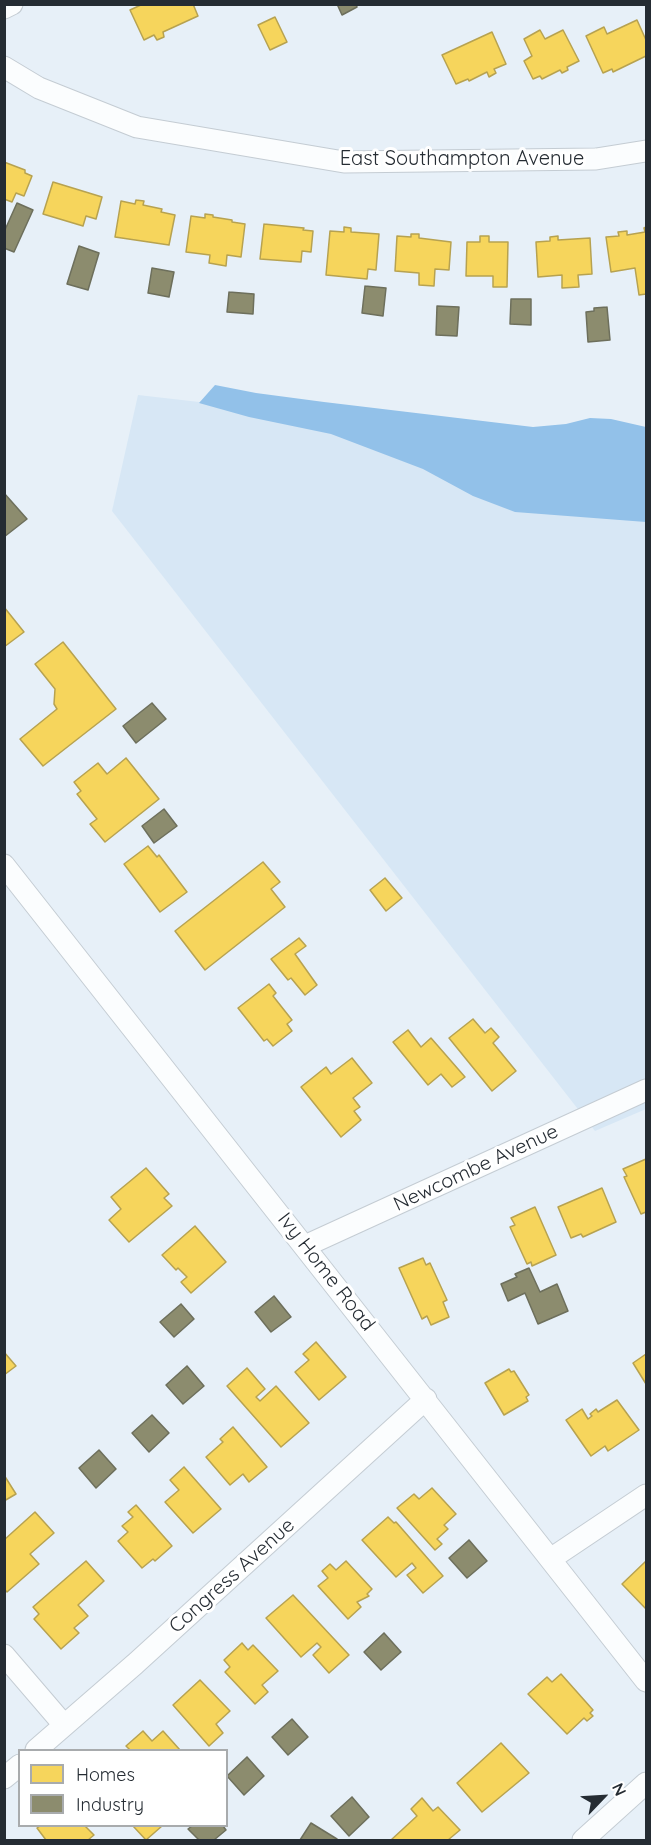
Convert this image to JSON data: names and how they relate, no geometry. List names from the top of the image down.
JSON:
{
  "streets": {
    "street": [
      "East Southampton Avenue",
      "Newcombe Avenue",
      "Ivy Home Road",
      "Congress Avenue"
    ]
  },
  "crossings": [
    ["Newcombe Avenue", "Ivy Home Road"],
    ["Ivy Home Road", "Congress Avenue"]
  ],
  "legend": ["Homes", "Industry"],
  "north": "top right"
}
